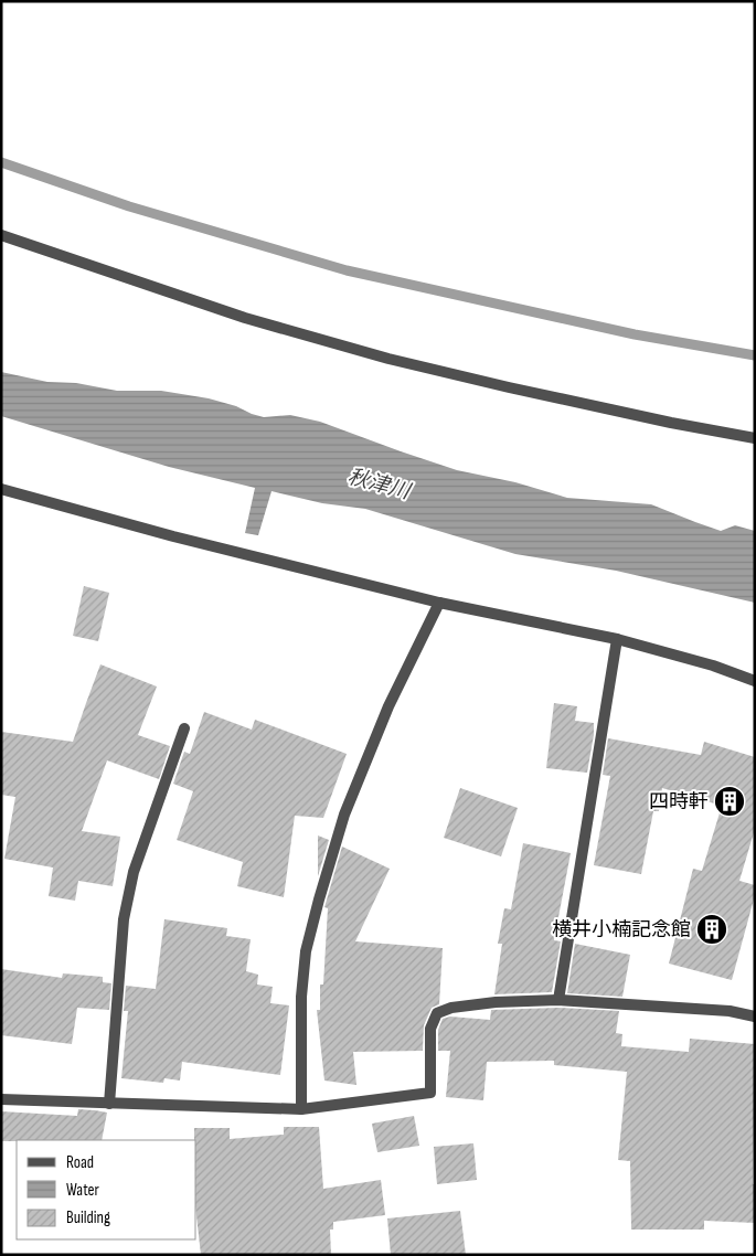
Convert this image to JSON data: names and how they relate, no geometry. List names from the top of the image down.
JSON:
{
  "water": ["秋津川"],
  "places": {
    "building": ["四時軒", "横井小楠記念館"]
  },
  "legend": ["Road", "Water", "Building"]
}
